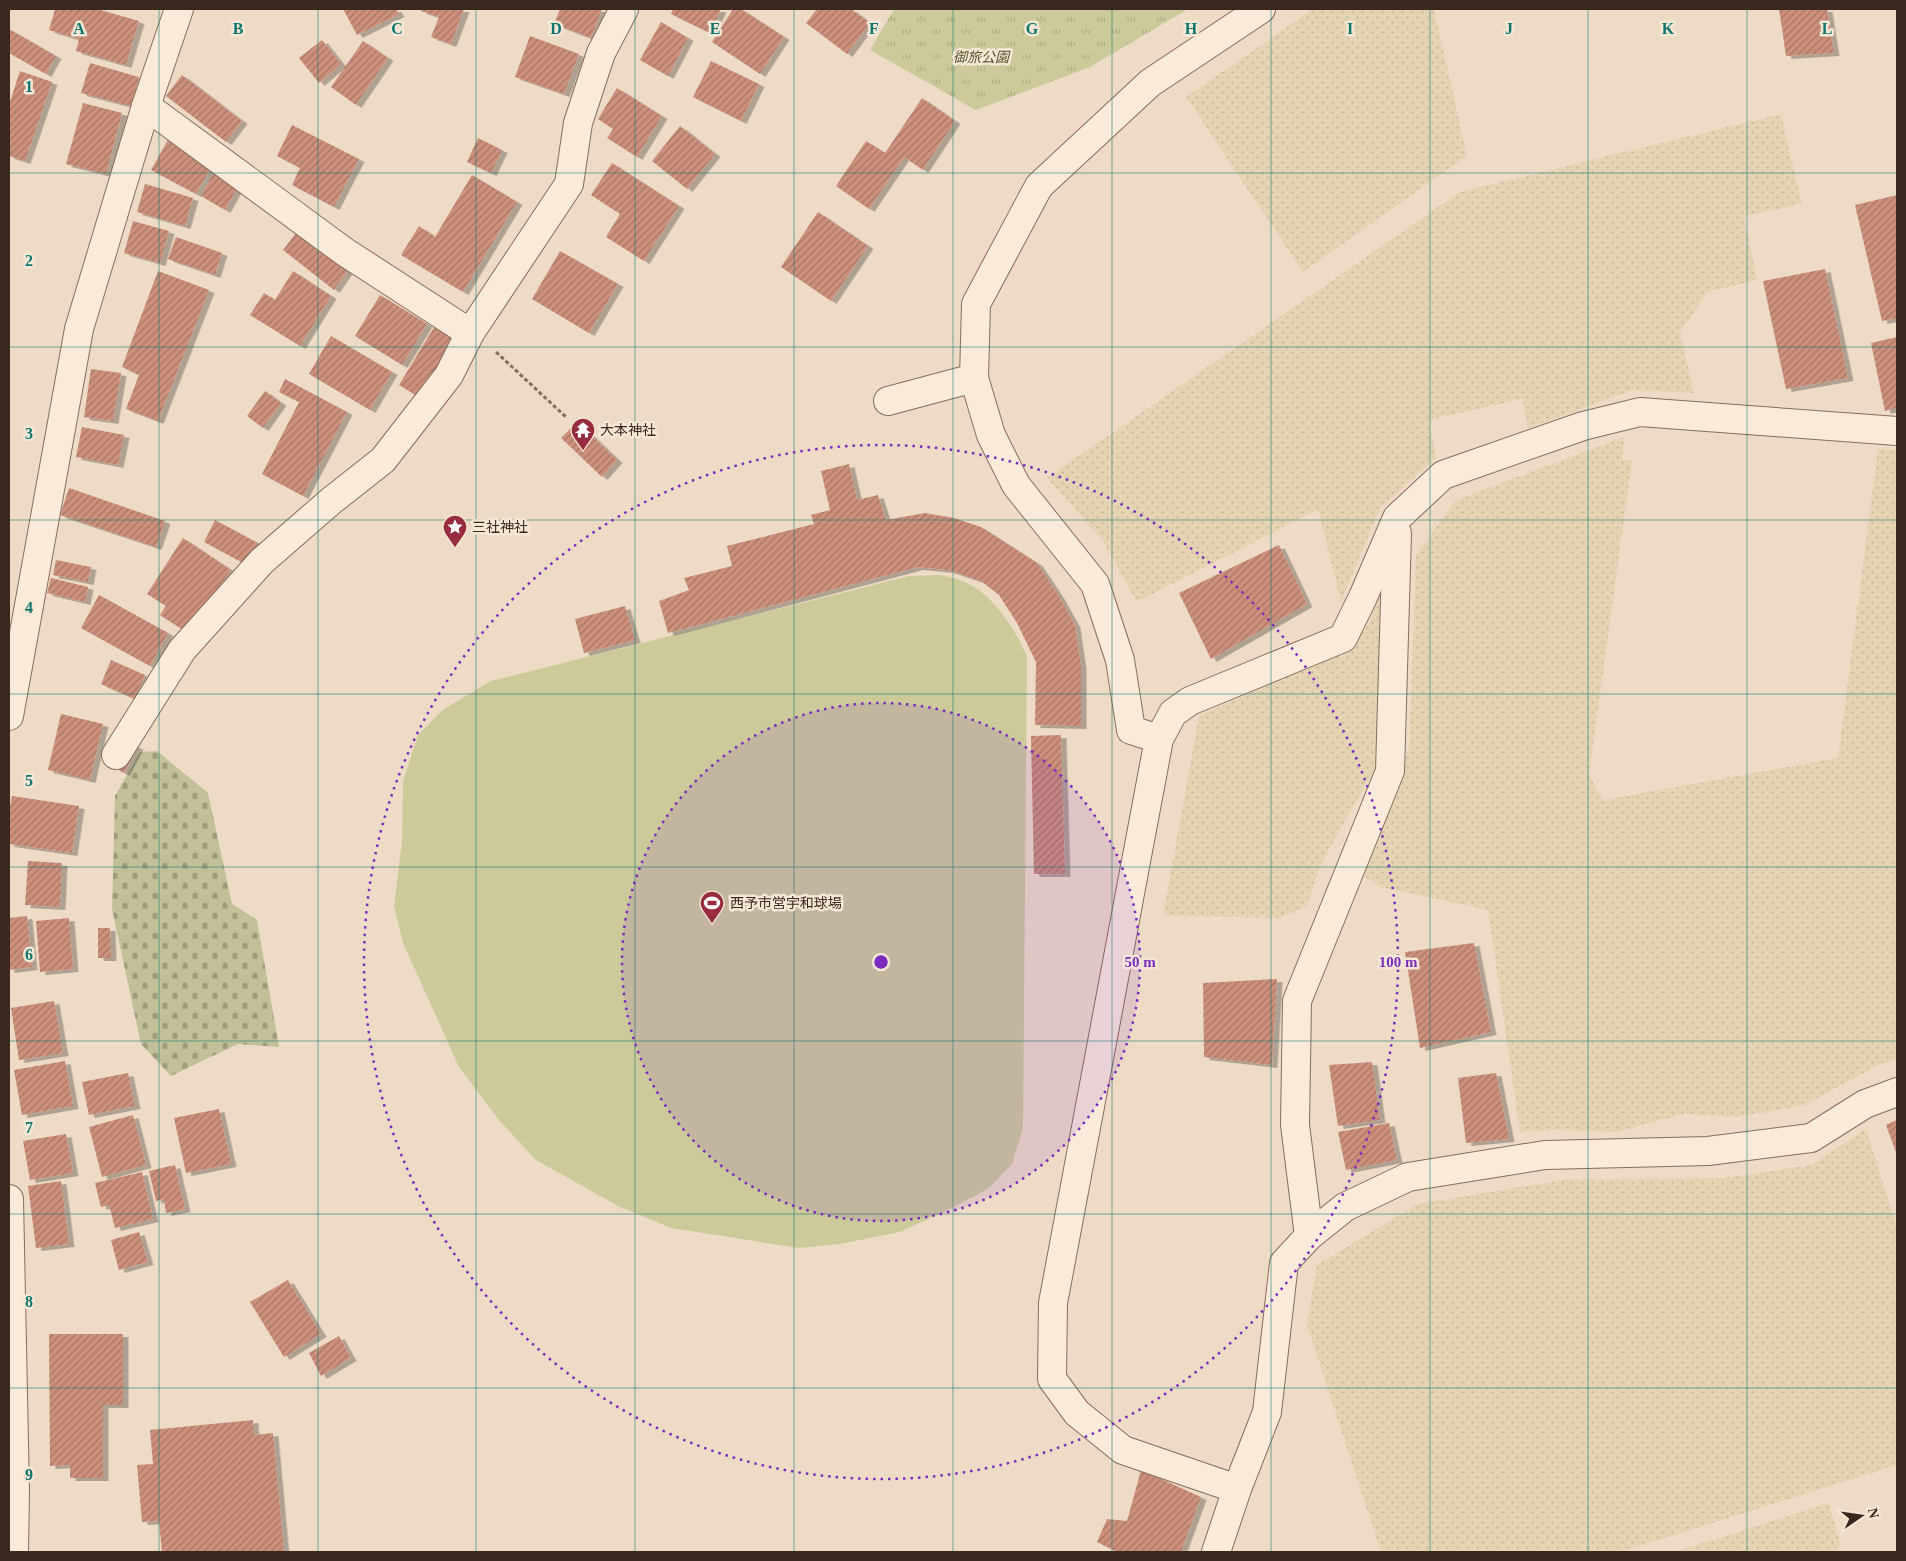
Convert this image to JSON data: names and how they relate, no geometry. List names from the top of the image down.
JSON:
{
  "parks": ["御旅公園"],
  "places": {
    "temple": ["大本神社"],
    "place": ["三社神社"],
    "sports": ["西予市営宇和球場"]
  },
  "north": "right",
  "grid": {
    "columns": [
      "A",
      "B",
      "C",
      "D",
      "E",
      "F",
      "G",
      "H",
      "I",
      "J",
      "K",
      "L"
    ],
    "rows": [
      "1",
      "2",
      "3",
      "4",
      "5",
      "6",
      "7",
      "8",
      "9"
    ]
  },
  "rings": ["50 m", "100 m"]
}
